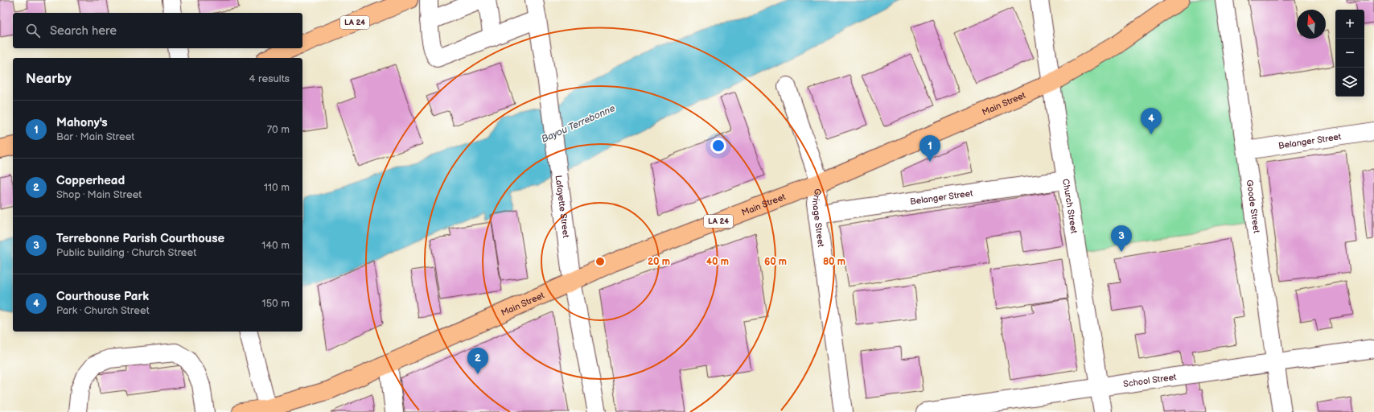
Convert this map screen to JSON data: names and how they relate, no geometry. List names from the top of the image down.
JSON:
{
  "streets": {
    "main road": ["LA 24", "Main Street"],
    "street": [
      "Belanger Street",
      "Church Street",
      "Goode Street",
      "Lafayette Street",
      "Grinage Street",
      "School Street"
    ]
  },
  "crossings": [
    ["Main Street", "Church Street"],
    ["Main Street", "Lafayette Street"],
    ["Main Street", "Grinage Street"],
    ["Belanger Street", "Church Street"],
    ["Belanger Street", "Goode Street"],
    ["Belanger Street", "Grinage Street"],
    ["Church Street", "School Street"],
    ["Goode Street", "School Street"]
  ],
  "water": ["Bayou Terrebonne"],
  "north": "top",
  "page": {
    "map_buttons": ["+", "−"],
    "search": "Search here",
    "heading": ["Nearby", "4 results"],
    "list": [
      {
        "mark": "1",
        "name": "Mahony's",
        "note": "Bar · Main Street",
        "value": "70 m"
      },
      {
        "mark": "2",
        "name": "Copperhead",
        "note": "Shop · Main Street",
        "value": "110 m"
      },
      {
        "mark": "3",
        "name": "Terrebonne Parish Courthouse",
        "note": "Public building · Church Street",
        "value": "140 m"
      },
      {
        "mark": "4",
        "name": "Courthouse Park",
        "note": "Park · Church Street",
        "value": "150 m"
      }
    ],
    "pins": [
      "4",
      "1",
      "3",
      "2"
    ]
  },
  "rings": [
    "20 m",
    "40 m",
    "60 m",
    "80 m"
  ]
}
